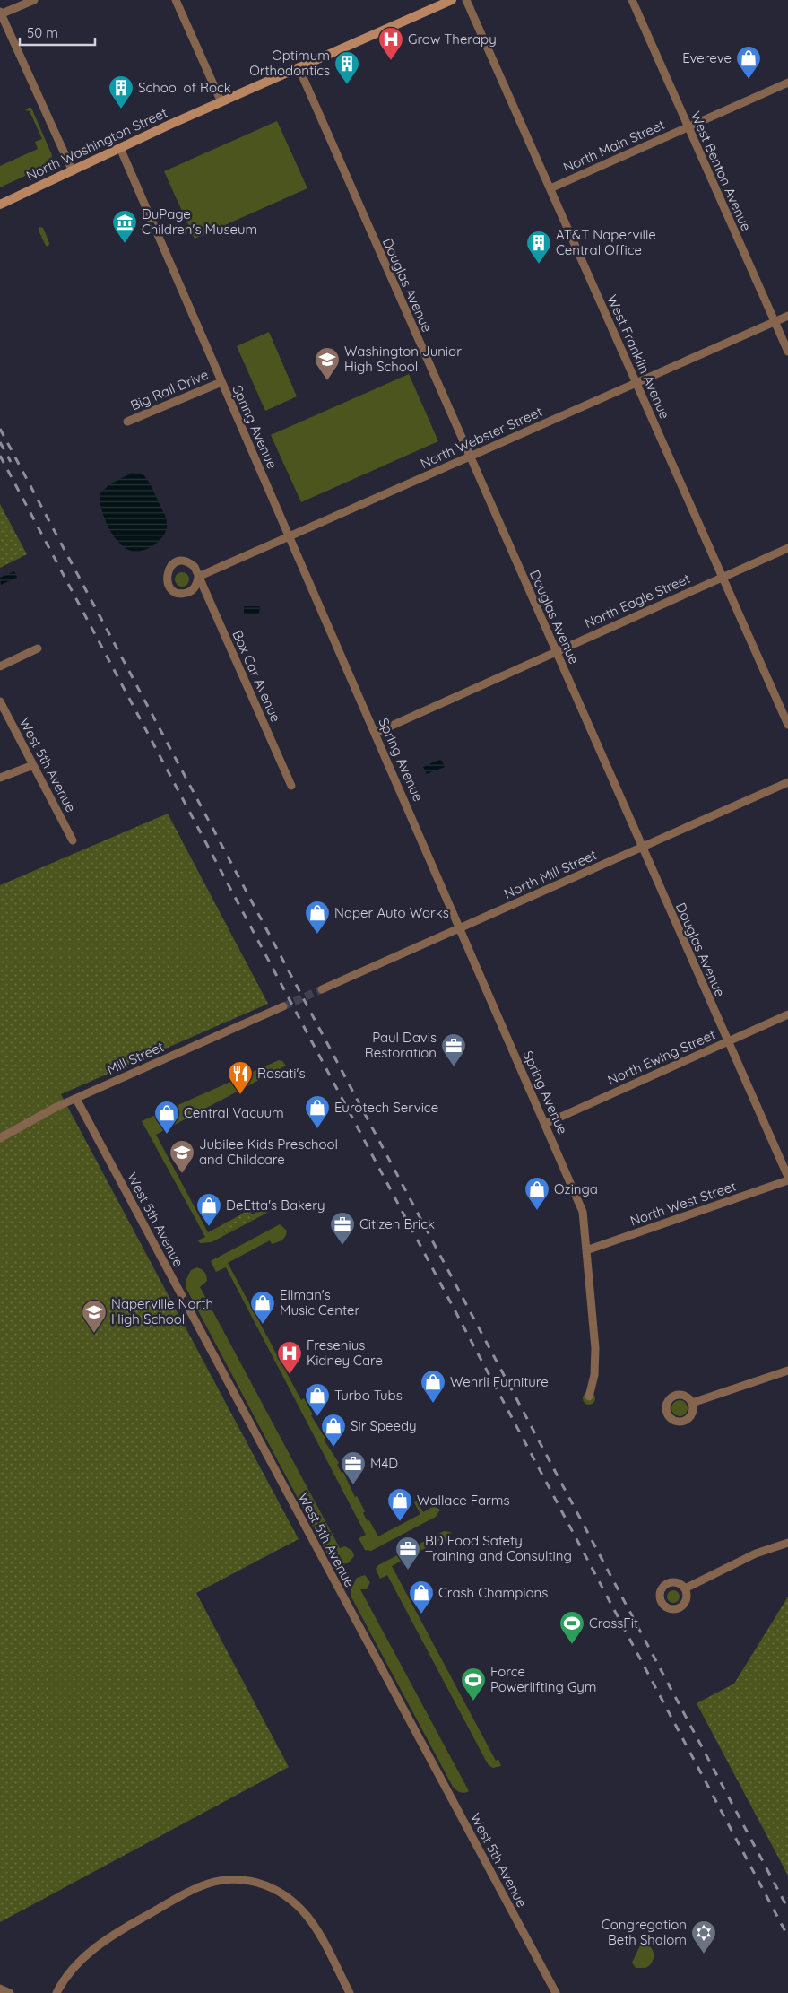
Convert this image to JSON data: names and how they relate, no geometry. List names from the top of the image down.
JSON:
{
  "streets": {
    "main road": ["North Washington Street"],
    "street": [
      "North Main Street",
      "West Benton Avenue",
      "Douglas Avenue",
      "West Franklin Avenue",
      "Big Rail Drive",
      "Spring Avenue",
      "North Webster Street",
      "North Eagle Street",
      "Box Car Avenue",
      "West 5th Avenue",
      "North Mill Street",
      "North Ewing Street",
      "Mill Street",
      "North West Street"
    ]
  },
  "crossings": [
    ["North Washington Street", "Douglas Avenue"],
    ["North Washington Street", "Spring Avenue"],
    ["North Main Street", "West Benton Avenue"],
    ["North Main Street", "West Franklin Avenue"],
    ["West Benton Avenue", "North Webster Street"],
    ["Douglas Avenue", "North Webster Street"],
    ["Douglas Avenue", "North Eagle Street"],
    ["Douglas Avenue", "North Mill Street"],
    ["Douglas Avenue", "North Ewing Street"],
    ["West Franklin Avenue", "North Webster Street"],
    ["West Franklin Avenue", "North Eagle Street"],
    ["Big Rail Drive", "Spring Avenue"],
    ["Spring Avenue", "North Webster Street"],
    ["Spring Avenue", "North Eagle Street"],
    ["Spring Avenue", "North Mill Street"],
    ["Spring Avenue", "North Ewing Street"],
    ["Spring Avenue", "North West Street"],
    ["North Webster Street", "Box Car Avenue"],
    ["West 5th Avenue", "Mill Street"]
  ],
  "places": {
    "hospital": ["Grow Therapy", "Fresenius Kidney Care"],
    "shop": [
      "Evereve",
      "Naper Auto Works",
      "Eurotech Service",
      "Central Vacuum",
      "Ozinga",
      "DeEtta's Bakery",
      "Ellman's Music Center",
      "Wehrli Furniture",
      "Turbo Tubs",
      "Sir Speedy",
      "Wallace Farms",
      "Crash Champions"
    ],
    "building": ["Optimum Orthodontics", "School of Rock", "AT&T Naperville Central Office"],
    "museum": ["DuPage Children's Museum"],
    "school or university": ["Washington Junior High School", "Jubilee Kids Preschool and Childcare", "Naperville North High School"],
    "office": [
      "Paul Davis Restoration",
      "Citizen Brick",
      "M4D",
      "BD Food Safety Training and Consulting"
    ],
    "restaurant": ["Rosati's"],
    "sports": ["CrossFit", "Force Powerlifting Gym"],
    "synagogue": ["Congregation Beth Shalom"]
  },
  "scale_bar": "50 m"
}
